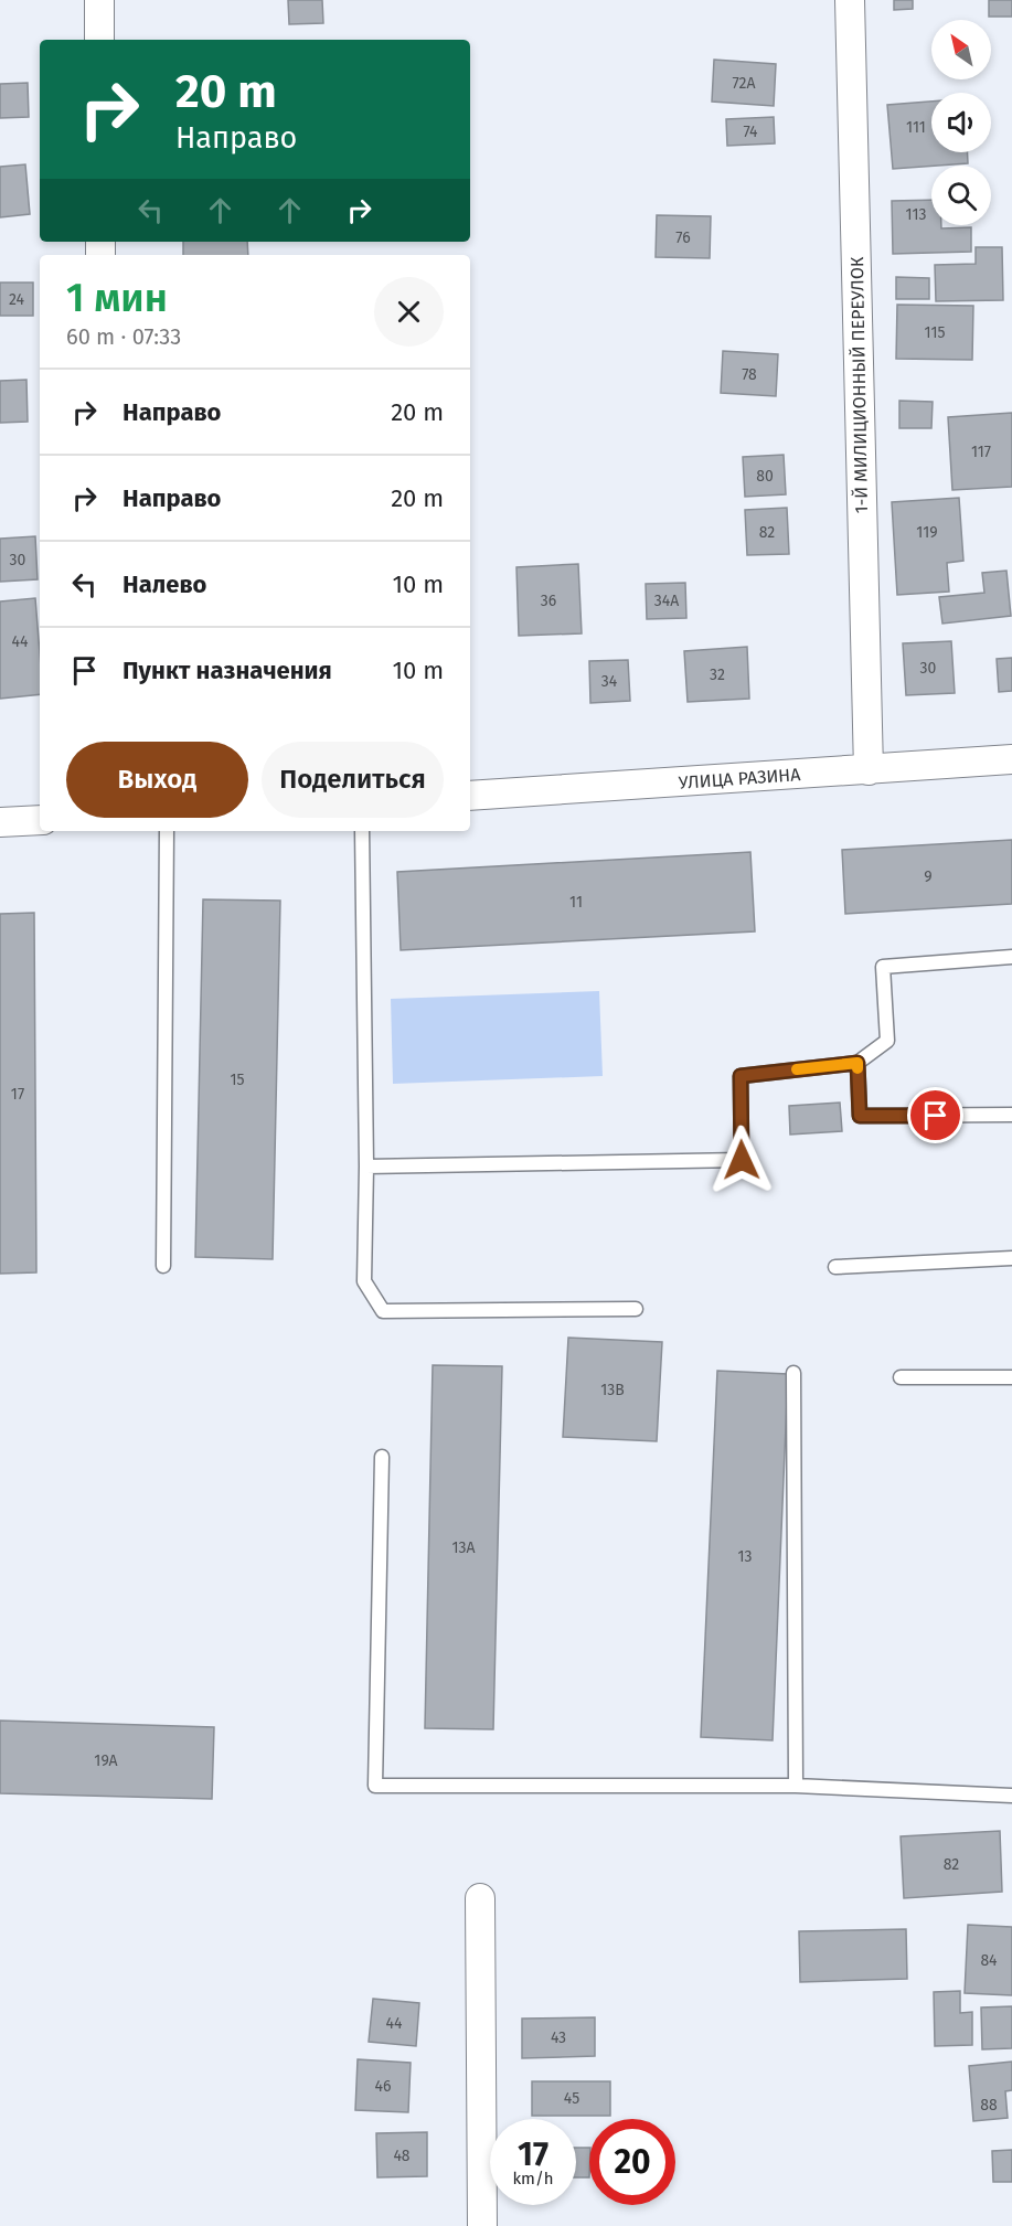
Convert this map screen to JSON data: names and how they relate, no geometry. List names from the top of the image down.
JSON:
{
  "streets": {
    "street": ["1-Й МИЛИЦИОННЫЙ ПЕРЕУЛОК", "УЛИЦА РАЗИНА"]
  },
  "crossings": [
    ["1-Й МИЛИЦИОННЫЙ ПЕРЕУЛОК", "УЛИЦА РАЗИНА"]
  ],
  "house_numbers": [
    "72А",
    "111",
    "74",
    "113",
    "76",
    "24",
    "115",
    "78",
    "117",
    "80",
    "82",
    "119",
    "30",
    "36",
    "34А",
    "44",
    "30",
    "32",
    "34",
    "9",
    "11",
    "15",
    "17",
    "13В",
    "13А",
    "13",
    "19А",
    "82",
    "84",
    "44",
    "43",
    "46",
    "45",
    "88",
    "48"
  ],
  "north": "top left",
  "page": {
    "turn": ["20 m", "Направо"],
    "heading": ["1 мин", "60 m · 07:33"],
    "list": [
      {
        "name": "Направо",
        "value": "20 m"
      },
      {
        "name": "Направо",
        "value": "20 m"
      },
      {
        "name": "Налево",
        "value": "10 m"
      },
      {
        "name": "Пункт назначения",
        "value": "10 m"
      }
    ],
    "buttons": ["Выход", "Поделиться"],
    "speed": "17 km/h",
    "limit": "20"
  }
}
